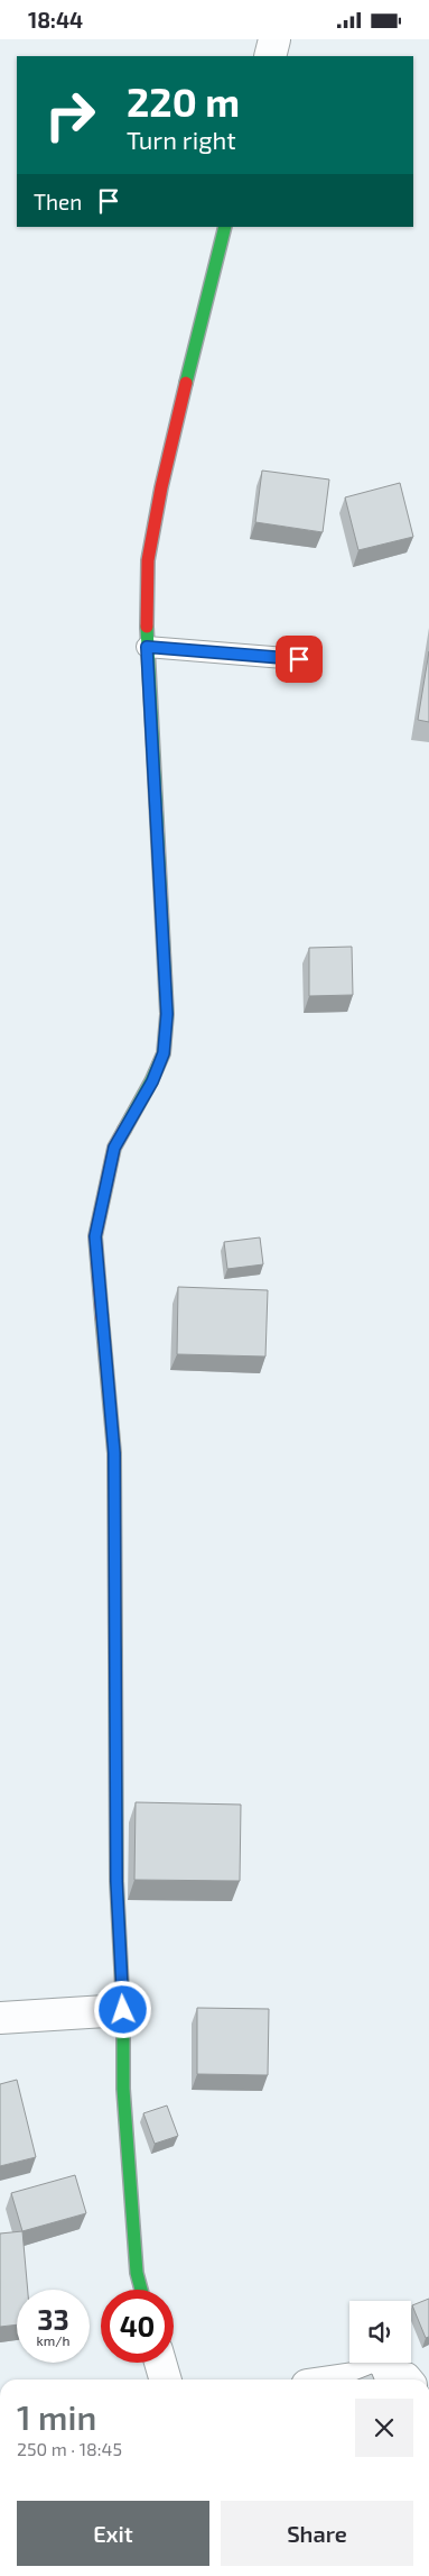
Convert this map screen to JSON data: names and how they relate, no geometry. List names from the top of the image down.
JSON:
{
  "page": {
    "status": "18:44",
    "turn": ["220 m", "Turn right"],
    "then": "Then",
    "speed": "33 km/h",
    "limit": "40",
    "heading": ["1 min", "250 m · 18:45"],
    "buttons": ["Exit", "Share"]
  }
}
